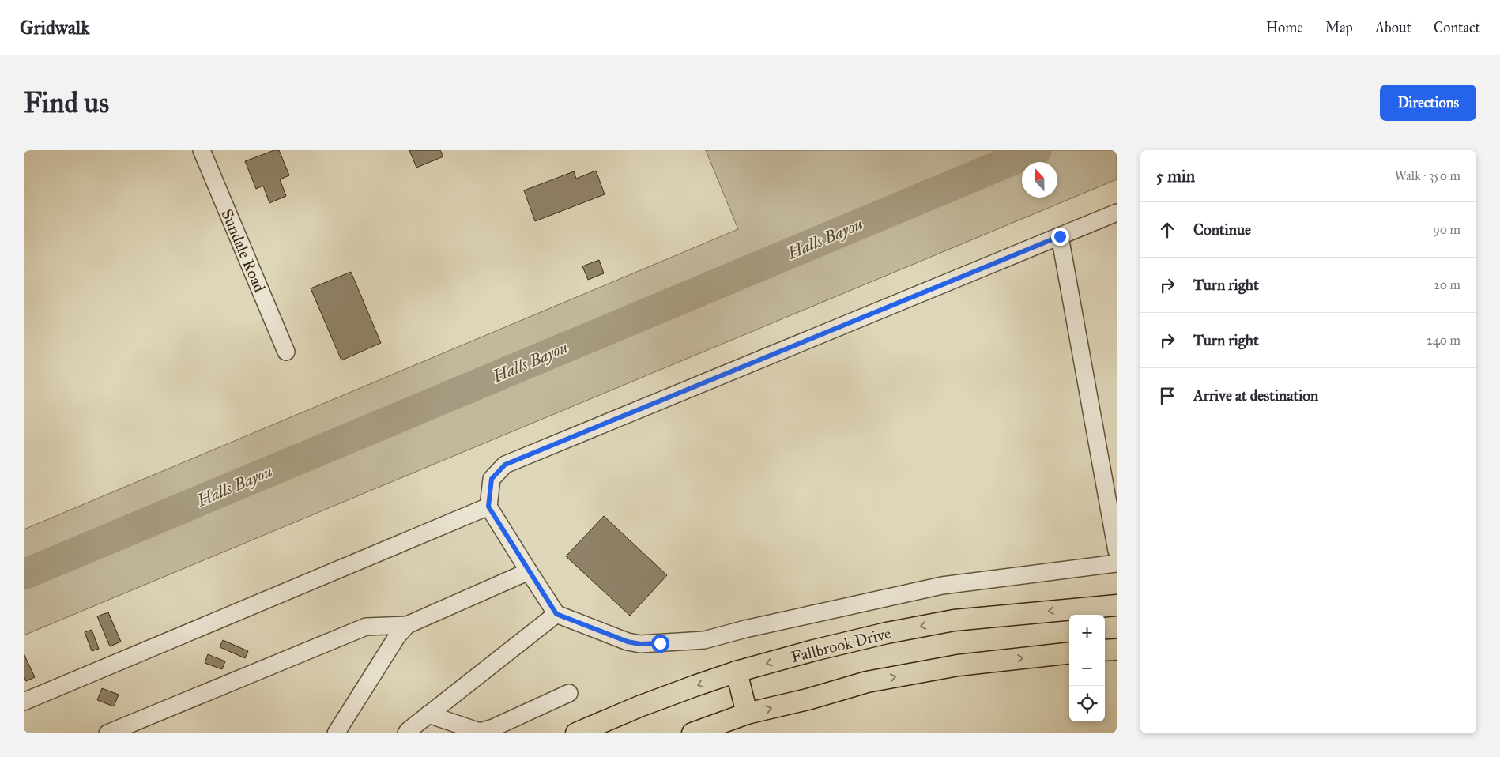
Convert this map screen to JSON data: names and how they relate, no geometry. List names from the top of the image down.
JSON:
{
  "streets": {
    "main road": ["Fallbrook Drive"],
    "street": ["Sundale Road"]
  },
  "water": ["Halls Bayou"],
  "north": "top",
  "page": {
    "header": "Gridwalk",
    "nav": [
      "Home",
      "Map",
      "About",
      "Contact"
    ],
    "buttons": "Directions",
    "title": "Find us",
    "heading": ["5 min", "Walk · 350 m"],
    "list": [
      ["Continue", "90 m"],
      ["Turn right", "20 m"],
      ["Turn right", "240 m"],
      "Arrive at destination"
    ],
    "map_buttons": ["+", "−"]
  }
}
